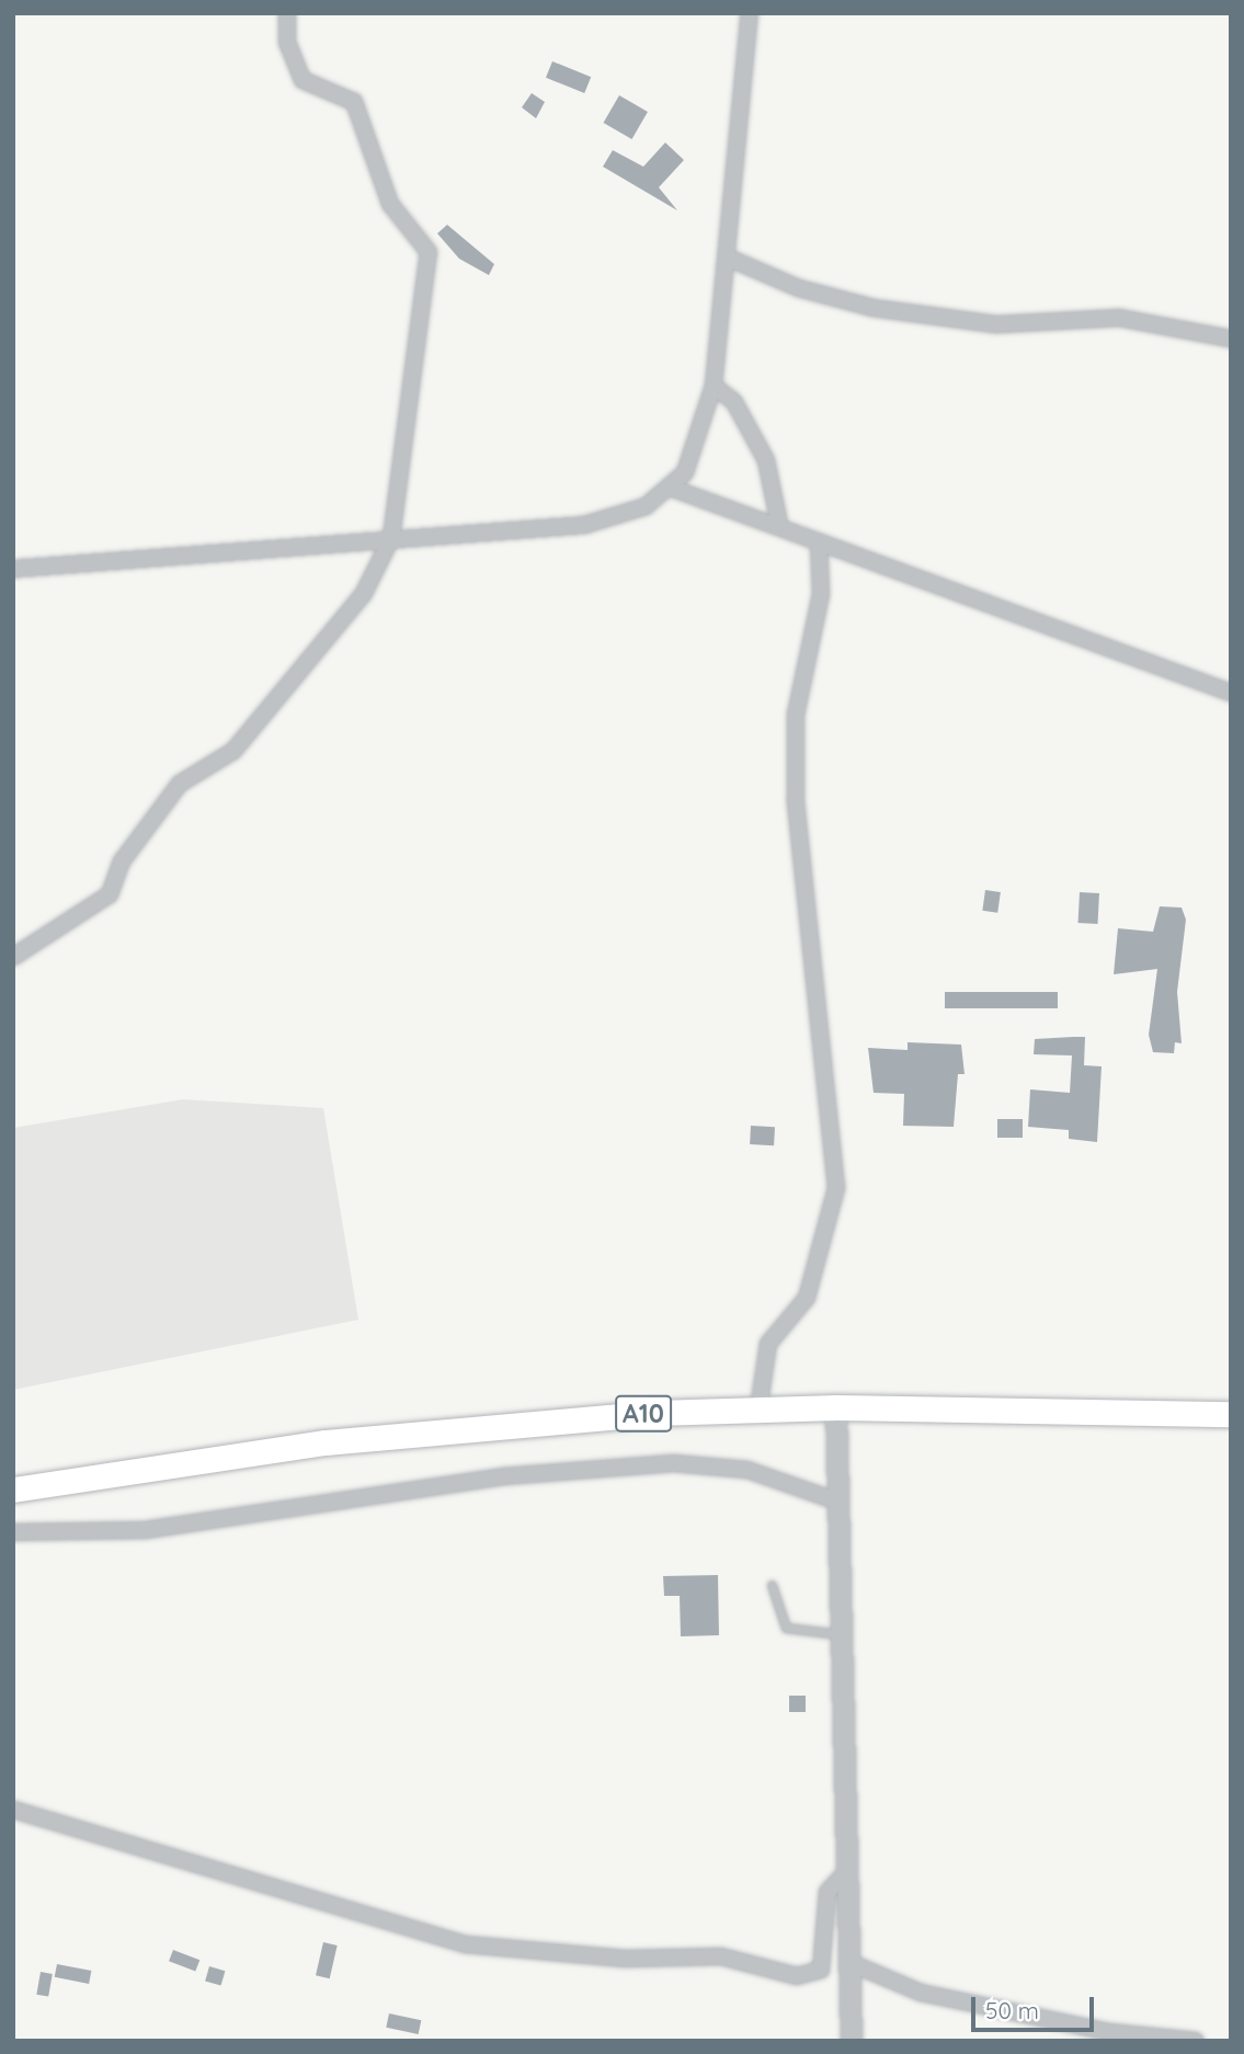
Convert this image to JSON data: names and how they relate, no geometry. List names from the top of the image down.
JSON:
{
  "streets": {
    "main road": ["A10"]
  },
  "scale_bar": "50 m"
}
